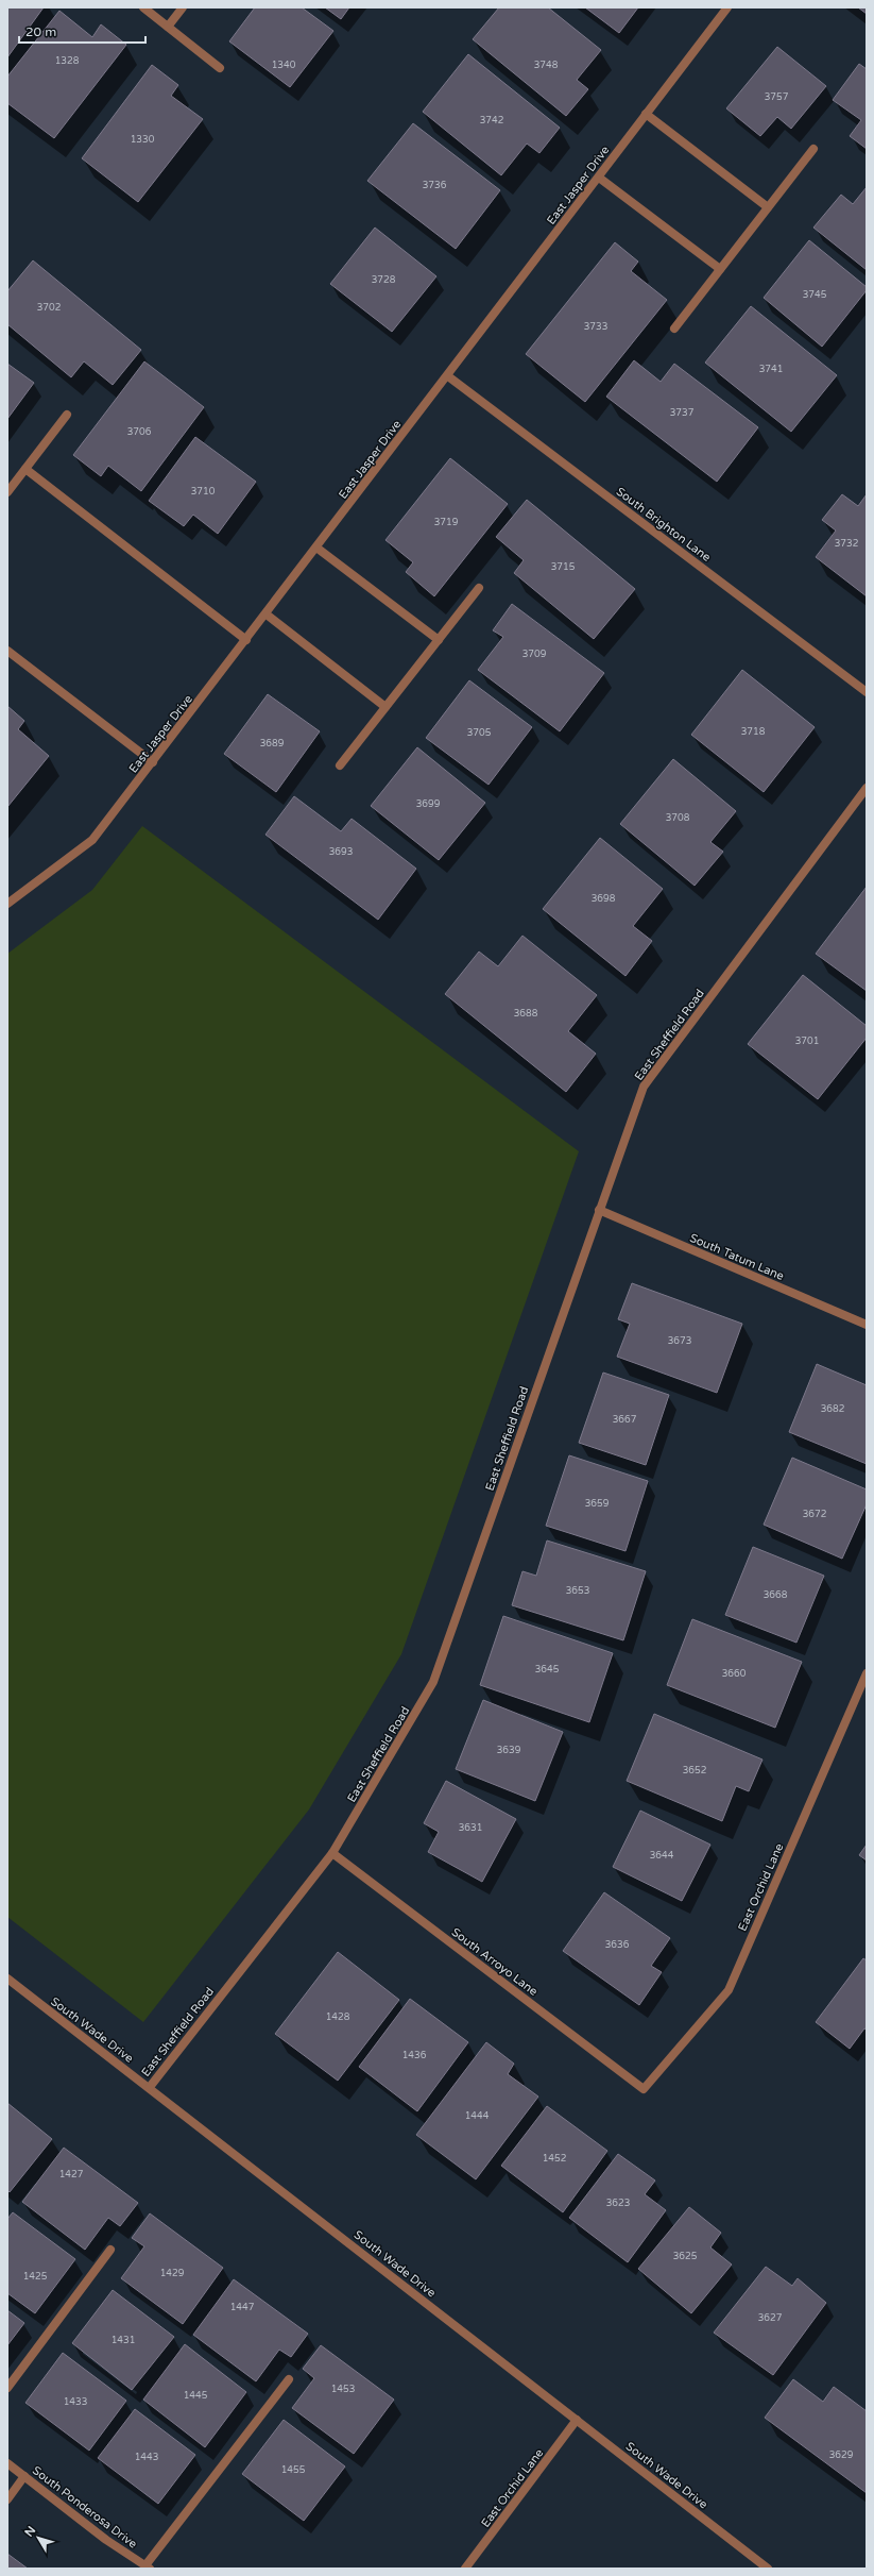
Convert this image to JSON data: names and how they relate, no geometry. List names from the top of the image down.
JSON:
{
  "streets": {
    "street": [
      "East Jasper Drive",
      "South Brighton Lane",
      "East Sheffield Road",
      "South Tatum Lane",
      "East Orchid Lane",
      "South Arroyo Lane",
      "South Wade Drive",
      "South Ponderosa Drive"
    ]
  },
  "crossings": [
    ["East Jasper Drive", "South Brighton Lane"],
    ["East Sheffield Road", "South Tatum Lane"],
    ["East Sheffield Road", "South Arroyo Lane"],
    ["East Sheffield Road", "South Wade Drive"],
    ["East Orchid Lane", "South Arroyo Lane"],
    ["East Orchid Lane", "South Wade Drive"]
  ],
  "house_numbers": [
    "1328",
    "1340",
    "3748",
    "3757",
    "3742",
    "1330",
    "3736",
    "3728",
    "3745",
    "3702",
    "3733",
    "3741",
    "3737",
    "3706",
    "3710",
    "3719",
    "3732",
    "3715",
    "3709",
    "3718",
    "3705",
    "3689",
    "3699",
    "3708",
    "3693",
    "3698",
    "3688",
    "3701",
    "3673",
    "3682",
    "3667",
    "3659",
    "3672",
    "3653",
    "3668",
    "3645",
    "3660",
    "3639",
    "3652",
    "3631",
    "3644",
    "3636",
    "1428",
    "1436",
    "1444",
    "1452",
    "1427",
    "3623",
    "3625",
    "1429",
    "1425",
    "1447",
    "3627",
    "1431",
    "1453",
    "1445",
    "1433",
    "3629",
    "1443",
    "1455"
  ],
  "scale_bar": "20 m",
  "north": "top left"
}
